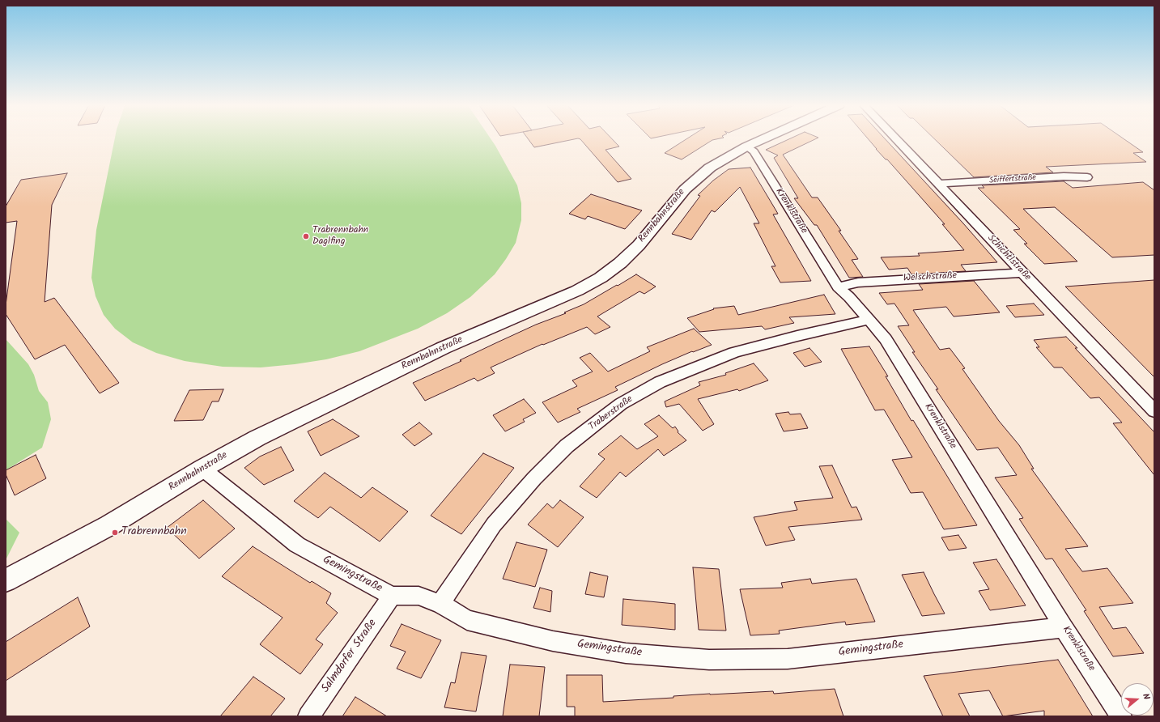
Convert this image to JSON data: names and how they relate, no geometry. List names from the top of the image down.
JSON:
{
  "streets": {
    "street": [
      "Seiffertstraße",
      "Krenklstraße",
      "Rennbahnstraße",
      "Schichtlstraße",
      "Welschstraße",
      "Traberstraße",
      "Gemingstraße",
      "Salmdorfer Straße"
    ]
  },
  "crossings": [
    ["Seiffertstraße", "Schichtlstraße"],
    ["Krenklstraße", "Rennbahnstraße"],
    ["Krenklstraße", "Welschstraße"],
    ["Krenklstraße", "Traberstraße"],
    ["Krenklstraße", "Gemingstraße"],
    ["Rennbahnstraße", "Gemingstraße"],
    ["Schichtlstraße", "Welschstraße"],
    ["Traberstraße", "Gemingstraße"],
    ["Gemingstraße", "Salmdorfer Straße"]
  ],
  "places": ["Trabrennbahn Daglfing", "Trabrennbahn"],
  "north": "right"
}
